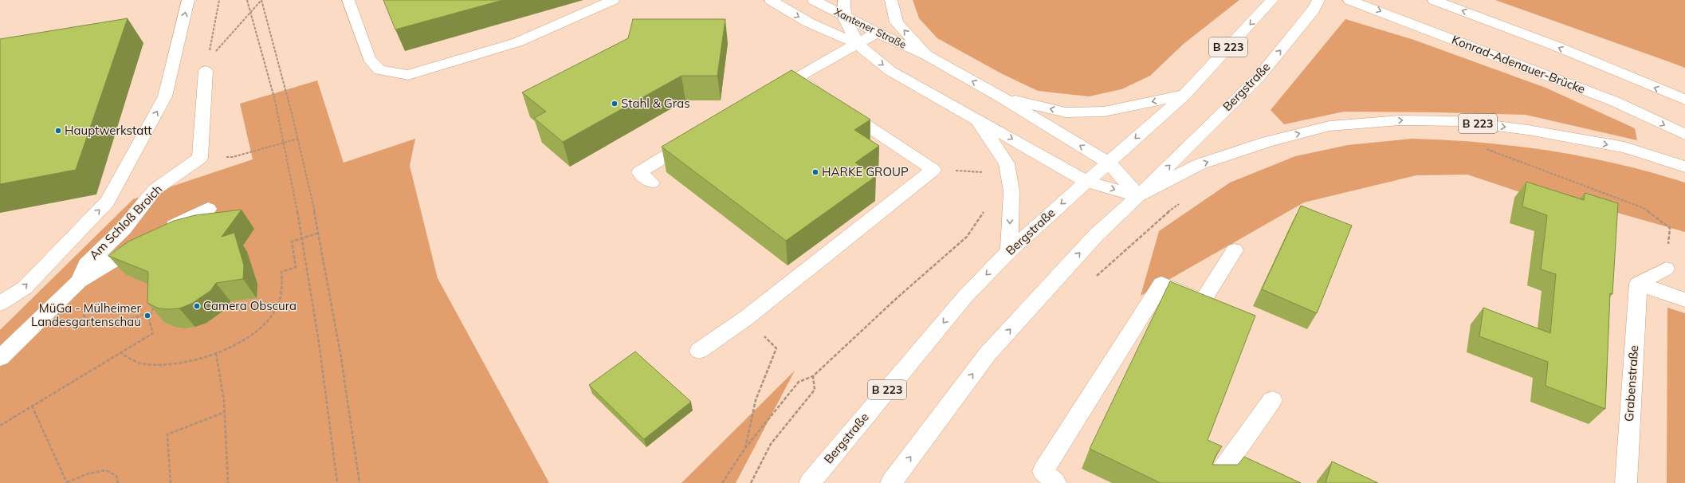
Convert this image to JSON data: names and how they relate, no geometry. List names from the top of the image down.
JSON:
{
  "streets": {
    "main road": [
      "Xantener Straße",
      "B 223",
      "Konrad-Adenauer-Brücke",
      "Bergstraße",
      "Am Schloß Broich",
      "Grabenstraße"
    ]
  },
  "crossings": [
    ["B 223", "Bergstraße"]
  ],
  "places": [
    "Stahl & Gras",
    "Hauptwerkstatt",
    "HARKE GROUP",
    "Camera Obscura",
    "MüGa - Mülheimer Landesgartenschau"
  ]
}
